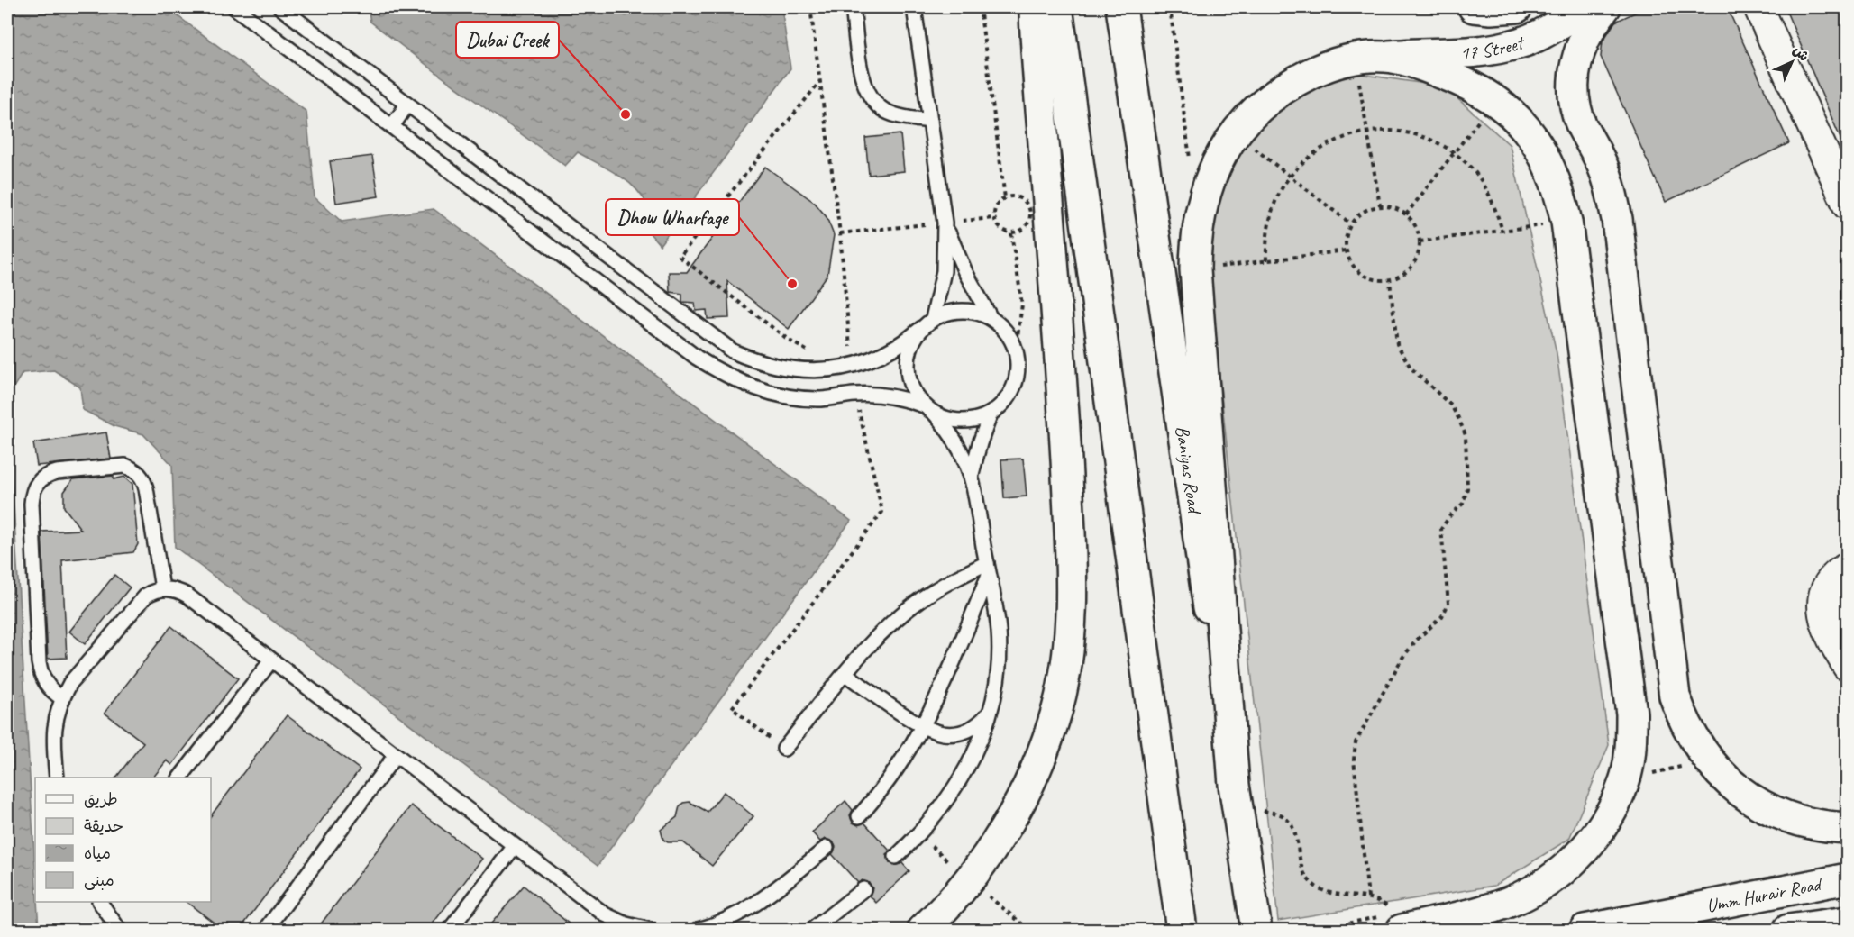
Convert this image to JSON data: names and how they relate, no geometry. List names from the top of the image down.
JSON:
{
  "streets": {
    "main road": ["17 Street", "Baniyas Road", "Umm Hurair Road"]
  },
  "crossings": [
    ["17 Street", "Baniyas Road"]
  ],
  "places": ["Dubai Creek", "Dhow Wharfage"],
  "legend": [
    "طريق",
    "حديقة",
    "مياه",
    "مبنى"
  ],
  "north": "top right"
}
